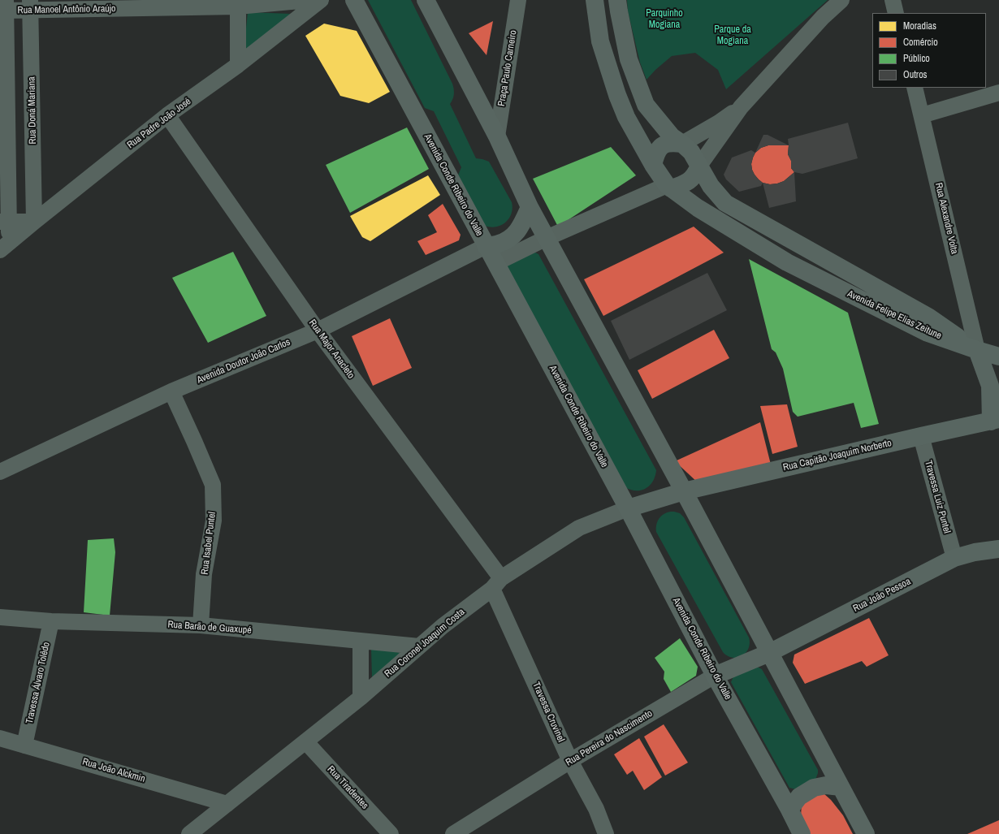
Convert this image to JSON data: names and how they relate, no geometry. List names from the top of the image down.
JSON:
{
  "streets": {
    "main road": [
      "Avenida Conde Ribeiro do Valle",
      "Avenida Felipe Elias Zeitune",
      "Rua Capitão Joaquim Norberto",
      "Rua João Pessoa",
      "Rua Coronel Joaquim Costa",
      "Rua Pereira do Nascimento"
    ],
    "street": [
      "Rua Manoel Antônio Araújo",
      "Praça Paulo Carneiro",
      "Rua Doná Mariana",
      "Rua Padre João José",
      "Rua Alexandre Volta",
      "Rua Major Anacleto",
      "Avenida Doutor João Carlos",
      "Travessa Luiz Puntel",
      "Rua Isabel Puntel",
      "Rua Barão de Guaxupé",
      "Travessa Álvaro Tolêdo",
      "Travessa Cruvinel",
      "Rua João Alckmin",
      "Rua Tiradentes"
    ]
  },
  "crossings": [
    ["Rua Manoel Antônio Araújo", "Rua Doná Mariana"],
    ["Rua Doná Mariana", "Rua Padre João José"],
    ["Rua Padre João José", "Rua Major Anacleto"],
    ["Avenida Conde Ribeiro do Valle", "Avenida Doutor João Carlos"],
    ["Avenida Conde Ribeiro do Valle", "Rua Coronel Joaquim Costa"],
    ["Avenida Conde Ribeiro do Valle", "Rua Pereira do Nascimento"],
    ["Rua Alexandre Volta", "Avenida Felipe Elias Zeitune"],
    ["Rua Major Anacleto", "Avenida Doutor João Carlos"],
    ["Rua Major Anacleto", "Rua Coronel Joaquim Costa"],
    ["Rua Major Anacleto", "Travessa Cruvinel"],
    ["Avenida Doutor João Carlos", "Rua Isabel Puntel"],
    ["Rua Capitão Joaquim Norberto", "Travessa Luiz Puntel"],
    ["Rua Capitão Joaquim Norberto", "Rua Coronel Joaquim Costa"],
    ["Travessa Luiz Puntel", "Rua João Pessoa"],
    ["Rua Isabel Puntel", "Rua Barão de Guaxupé"],
    ["Rua João Pessoa", "Rua Pereira do Nascimento"],
    ["Rua Barão de Guaxupé", "Rua Coronel Joaquim Costa"],
    ["Rua Barão de Guaxupé", "Travessa Álvaro Tolêdo"],
    ["Rua Coronel Joaquim Costa", "Travessa Cruvinel"],
    ["Rua Coronel Joaquim Costa", "Rua João Alckmin"],
    ["Rua Coronel Joaquim Costa", "Rua Tiradentes"],
    ["Travessa Álvaro Tolêdo", "Rua João Alckmin"],
    ["Travessa Cruvinel", "Rua Pereira do Nascimento"]
  ],
  "parks": ["Parquinho Mogiana", "Parque da Mogiana"],
  "legend": [
    "Moradias",
    "Comércio",
    "Público",
    "Outros"
  ]
}
